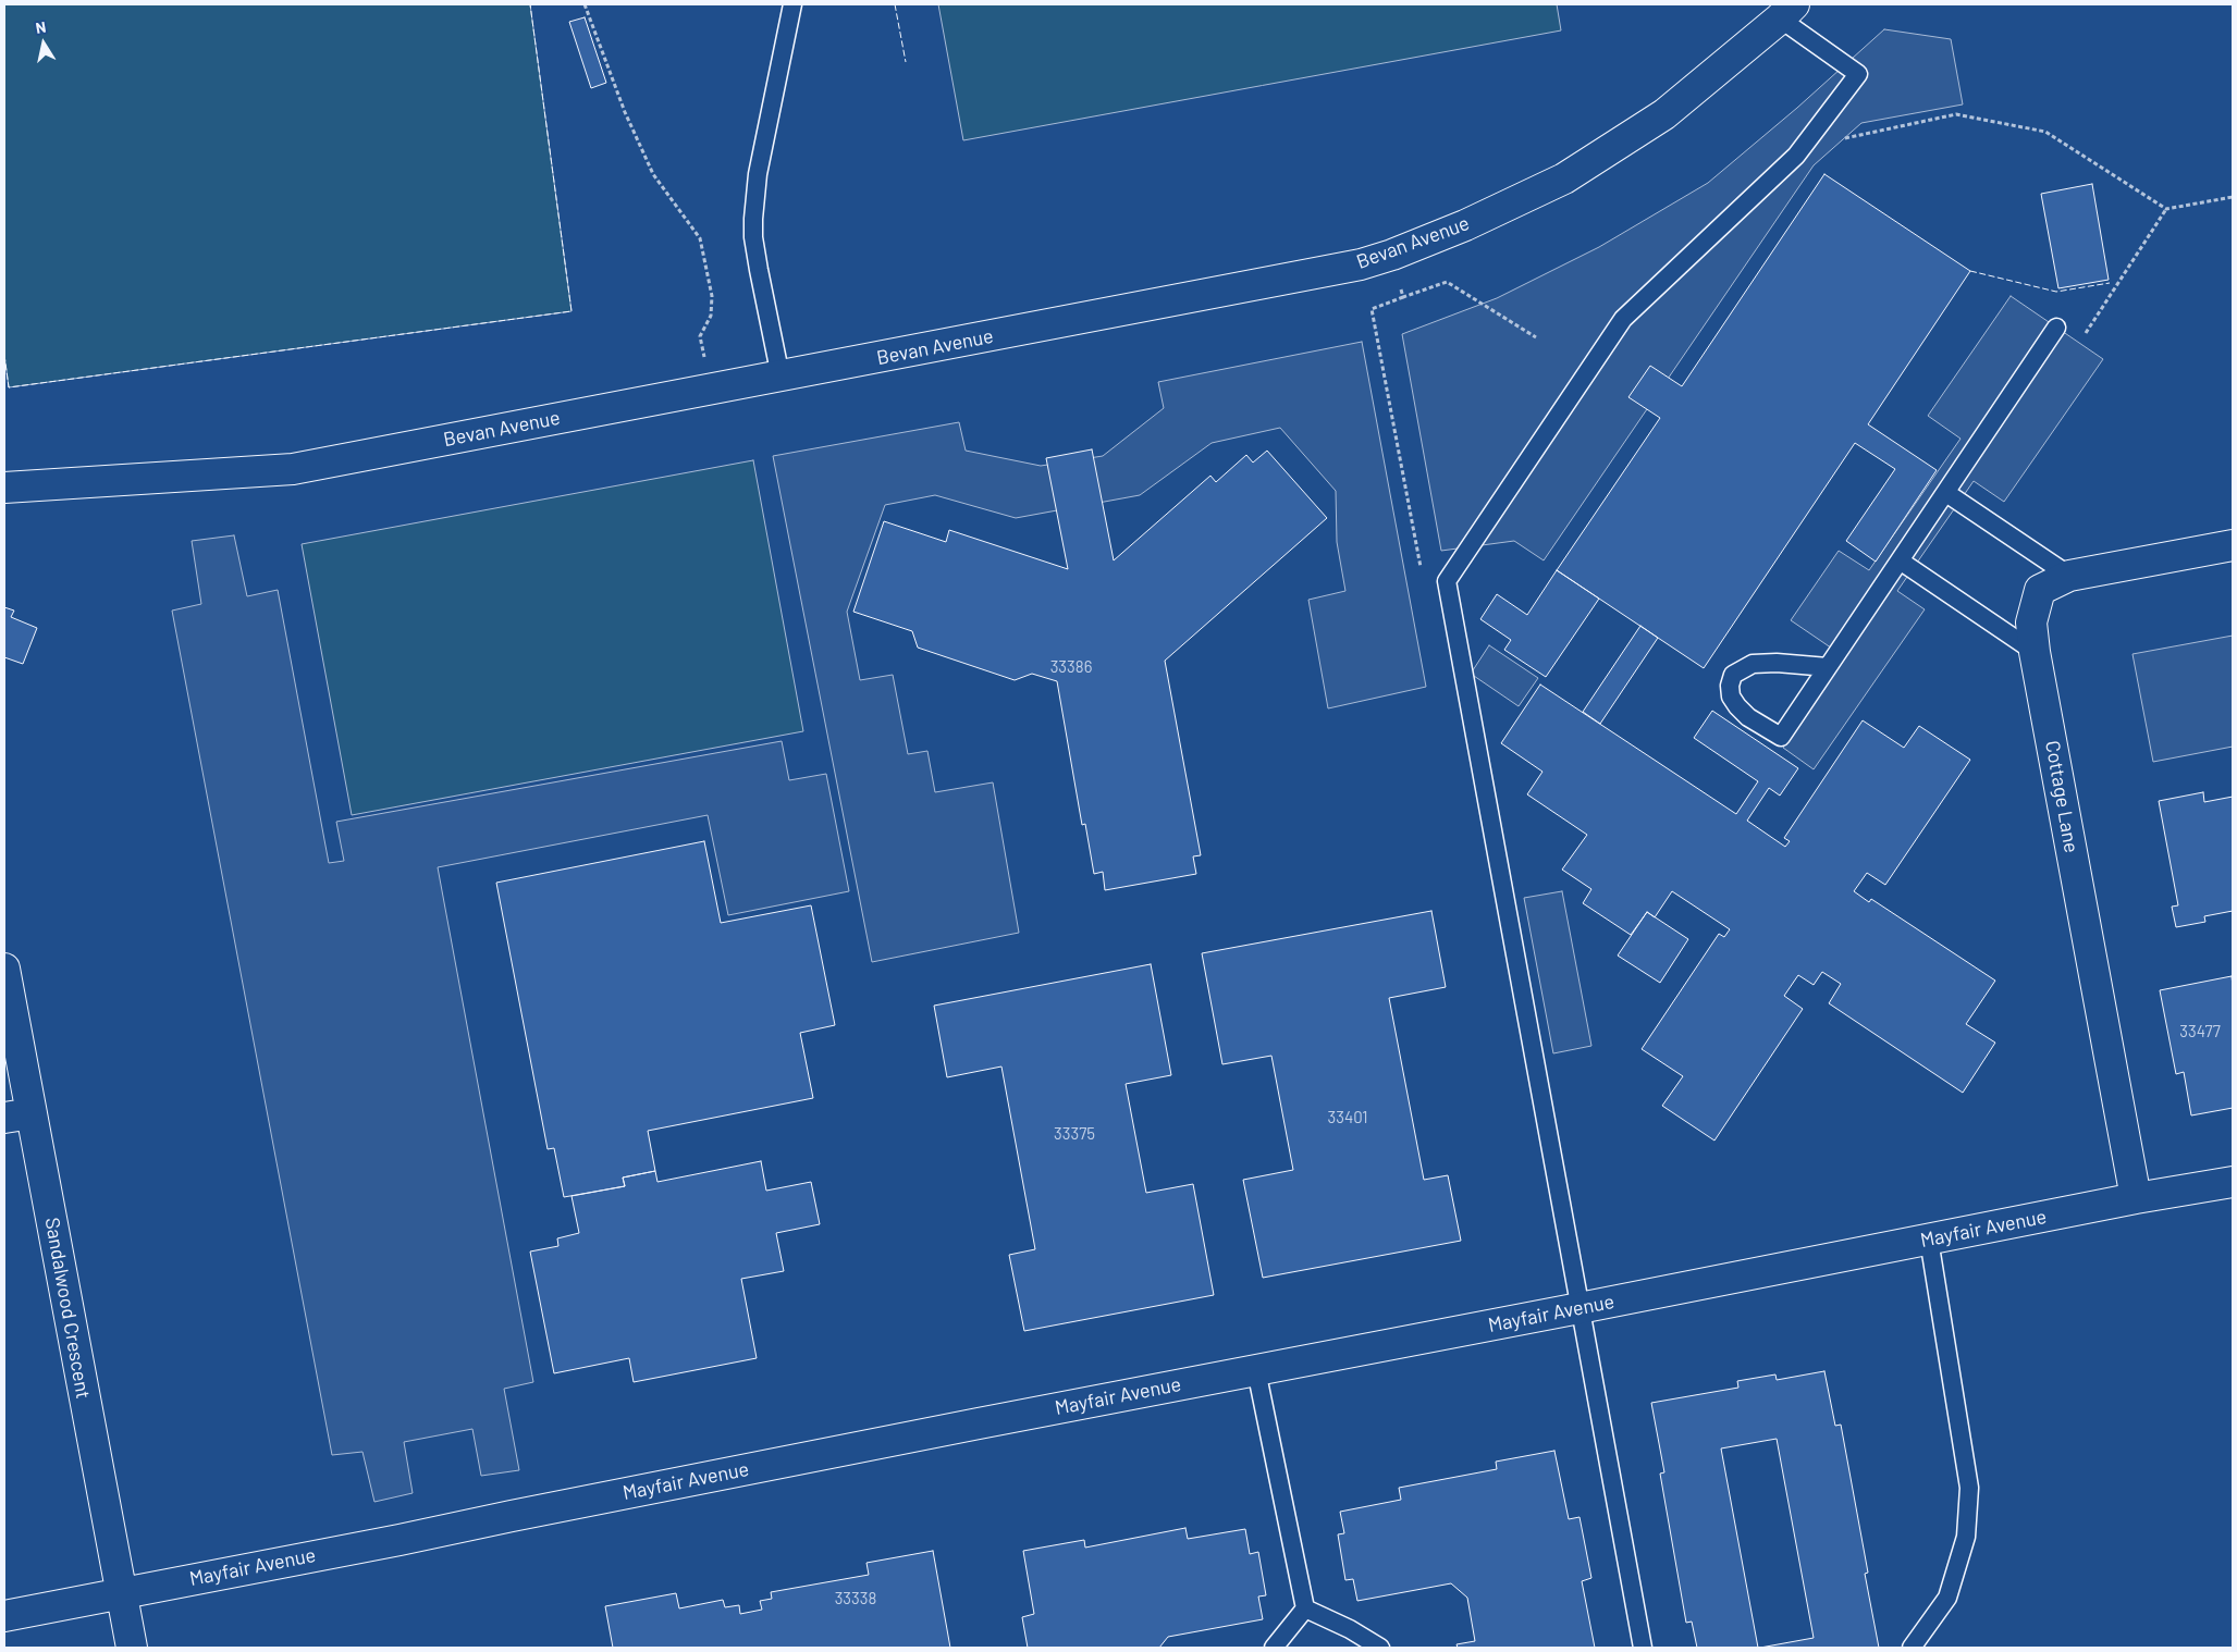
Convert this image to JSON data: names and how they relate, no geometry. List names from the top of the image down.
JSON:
{
  "streets": {
    "street": [
      "Bevan Avenue",
      "Cottage Lane",
      "Mayfair Avenue",
      "Sandalwood Crescent"
    ]
  },
  "crossings": [
    ["Cottage Lane", "Mayfair Avenue"],
    ["Mayfair Avenue", "Sandalwood Crescent"]
  ],
  "house_numbers": [
    "33386",
    "33477",
    "33401",
    "33375",
    "33338"
  ],
  "north": "top"
}
